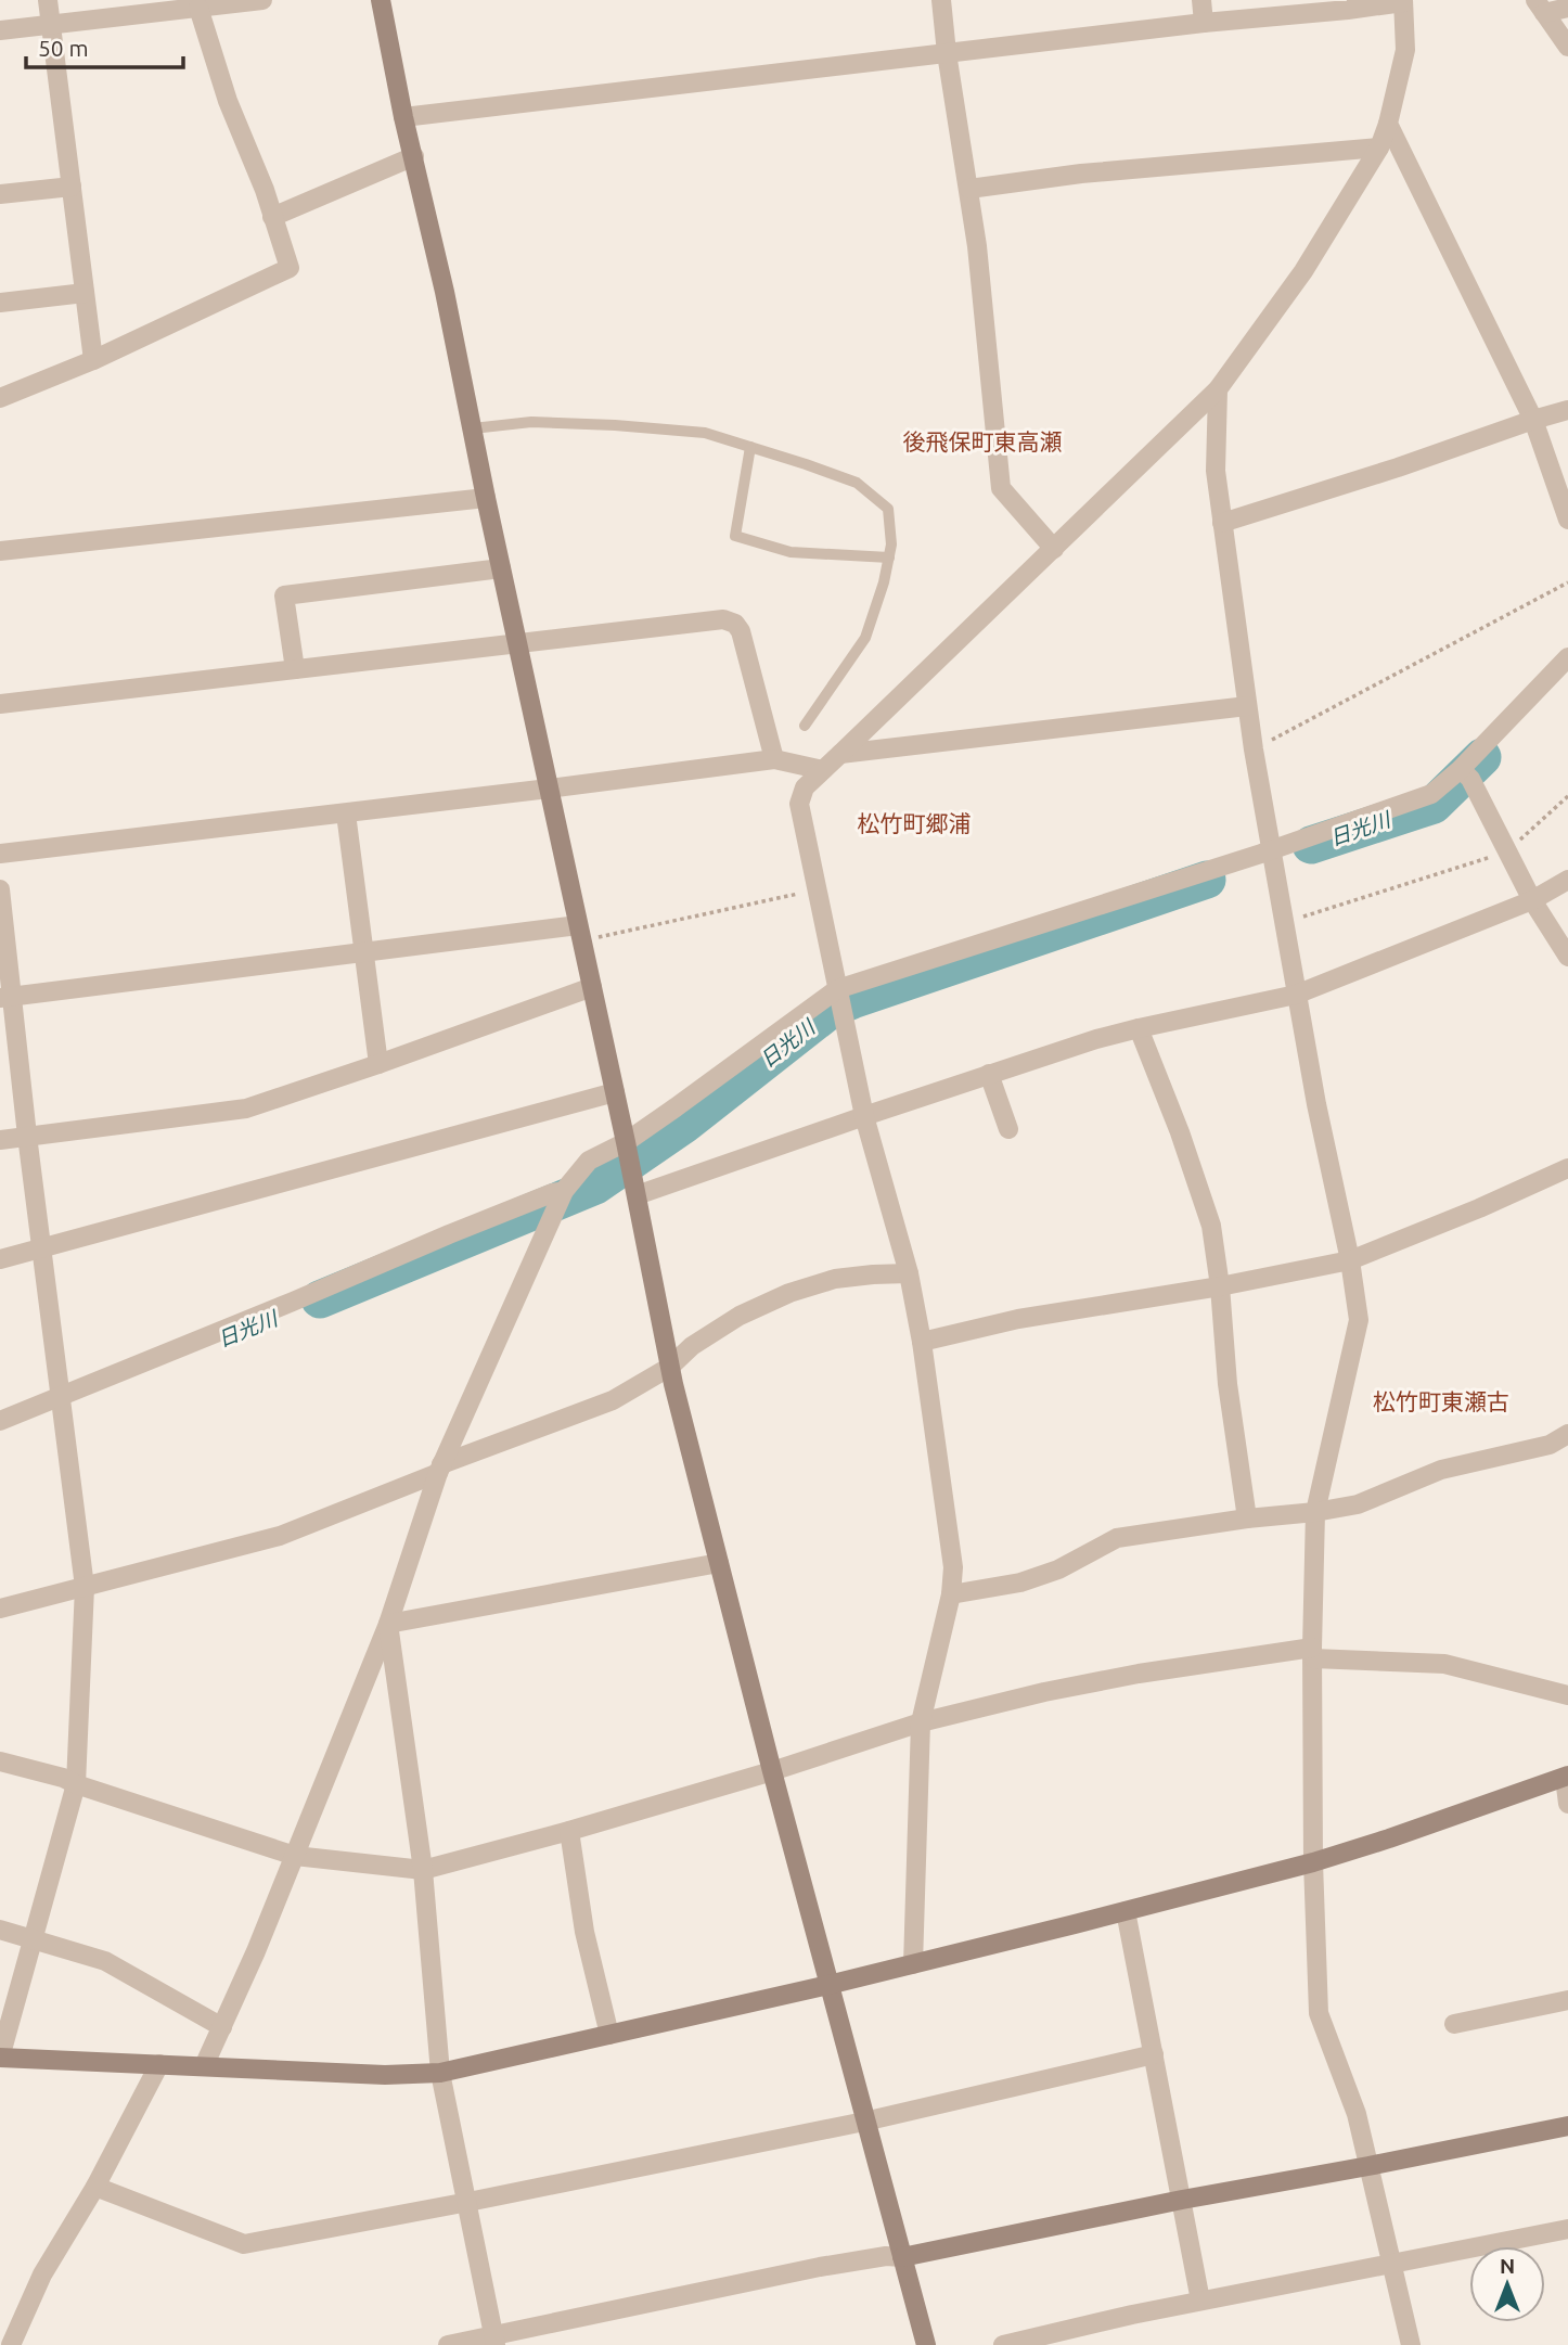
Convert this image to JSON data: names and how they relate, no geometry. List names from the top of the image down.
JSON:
{
  "districts": ["後飛保町東高瀬", "松竹町郷浦", "松竹町東瀬古"],
  "water": ["日光川"],
  "scale_bar": "50 m",
  "north": "top"
}
